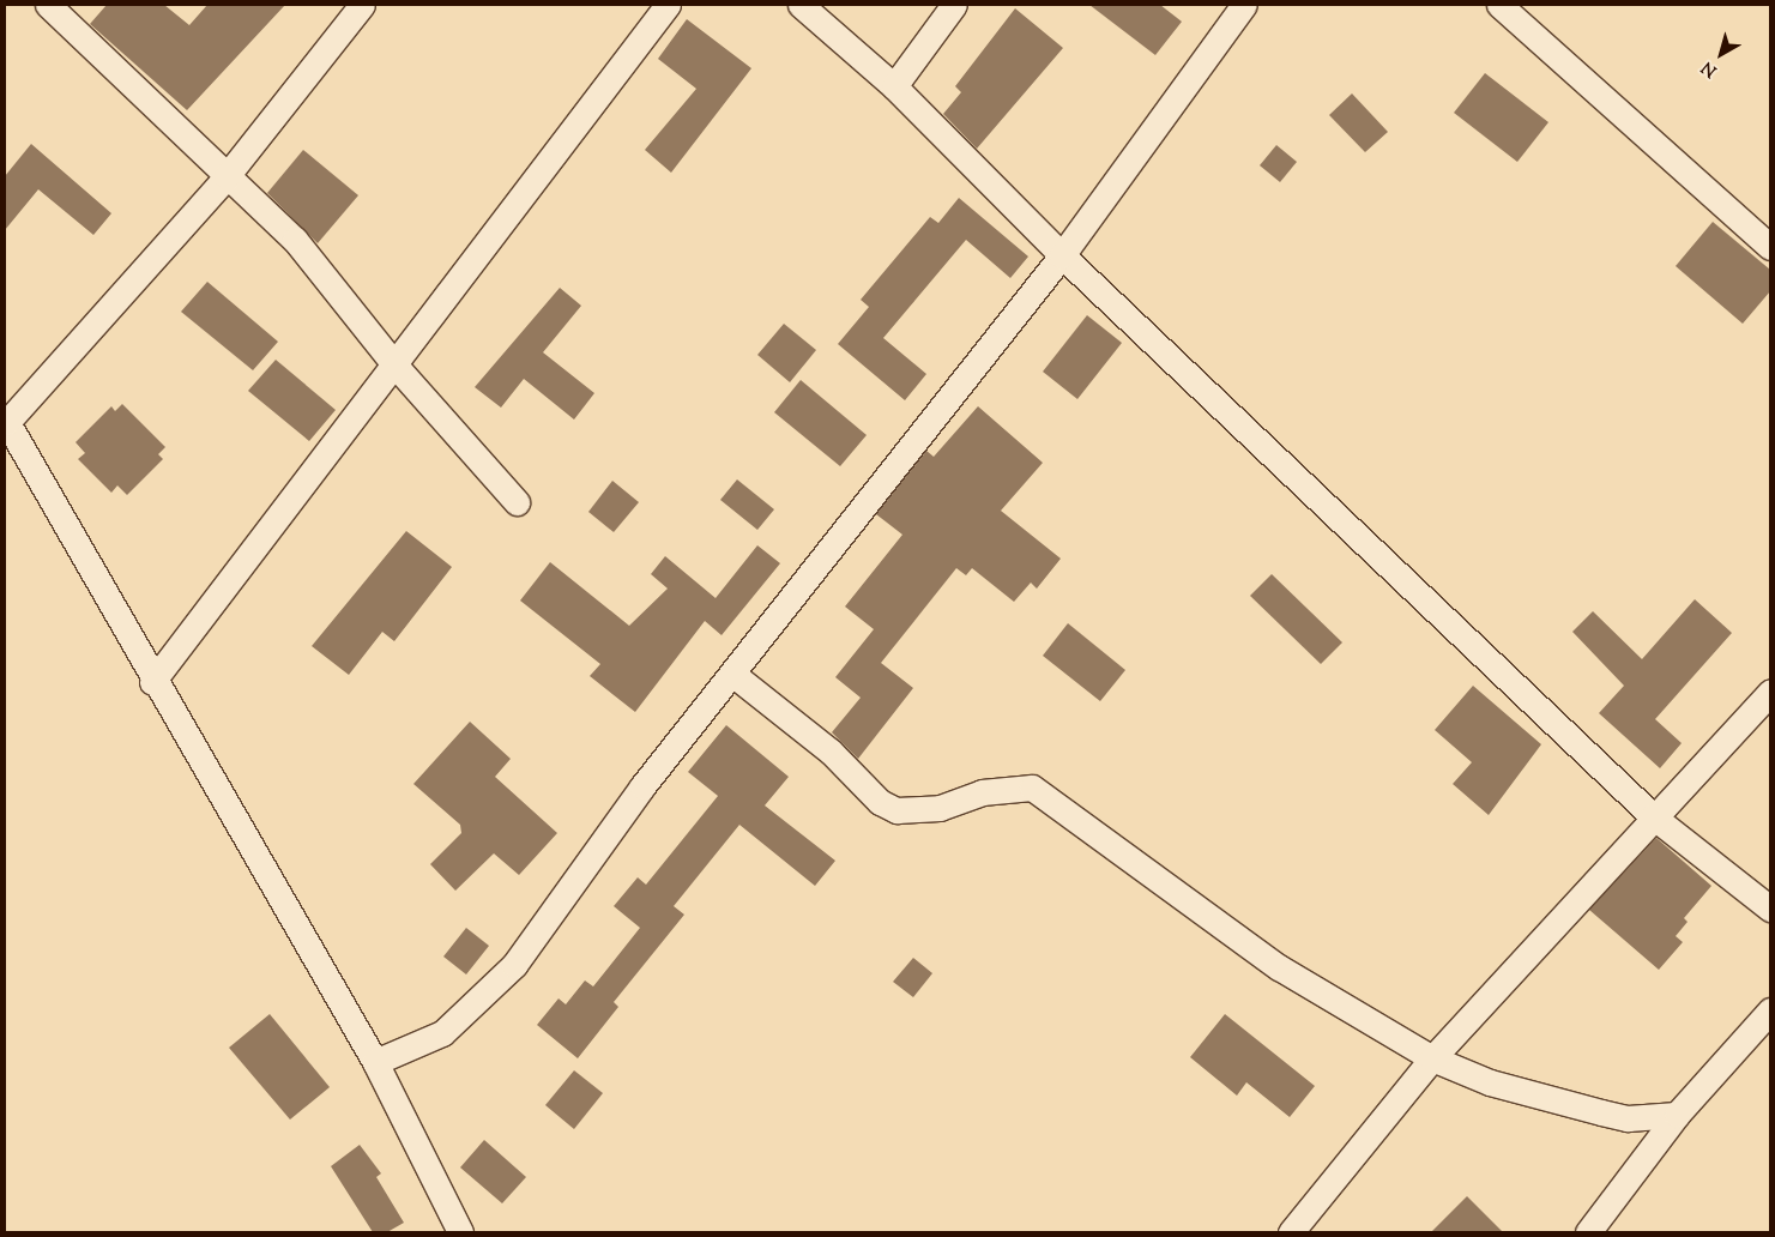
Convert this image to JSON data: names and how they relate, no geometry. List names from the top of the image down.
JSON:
{
  "north": "bottom left"
}
